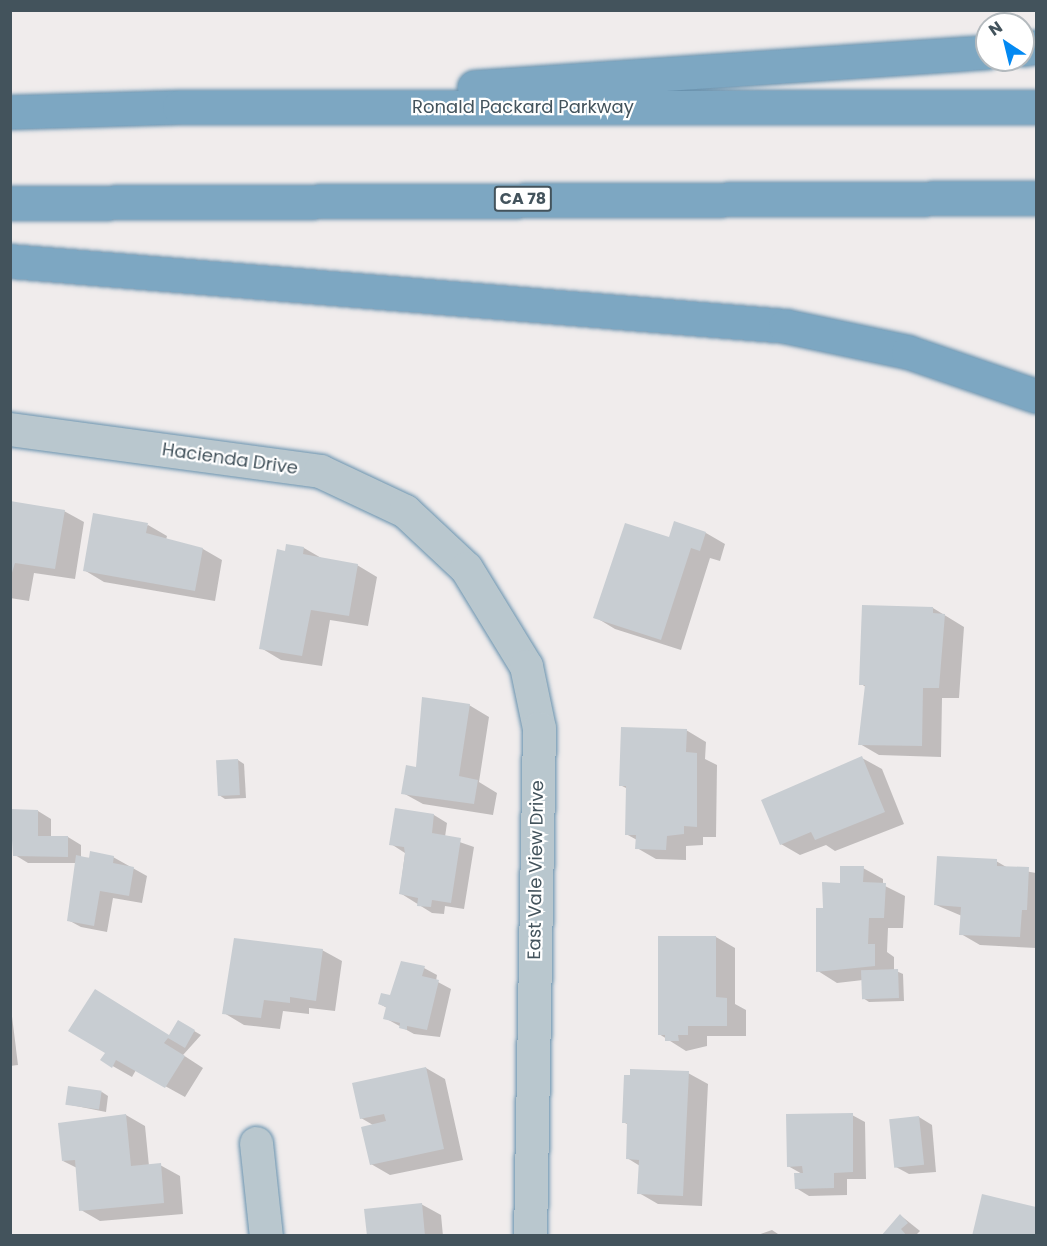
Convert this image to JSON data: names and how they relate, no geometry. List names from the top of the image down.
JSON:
{
  "streets": {
    "highway": ["Ronald Packard Parkway", "CA 78"],
    "street": ["Hacienda Drive", "East Vale View Drive"]
  },
  "crossings": [
    ["Hacienda Drive", "East Vale View Drive"]
  ],
  "north": "top left"
}
